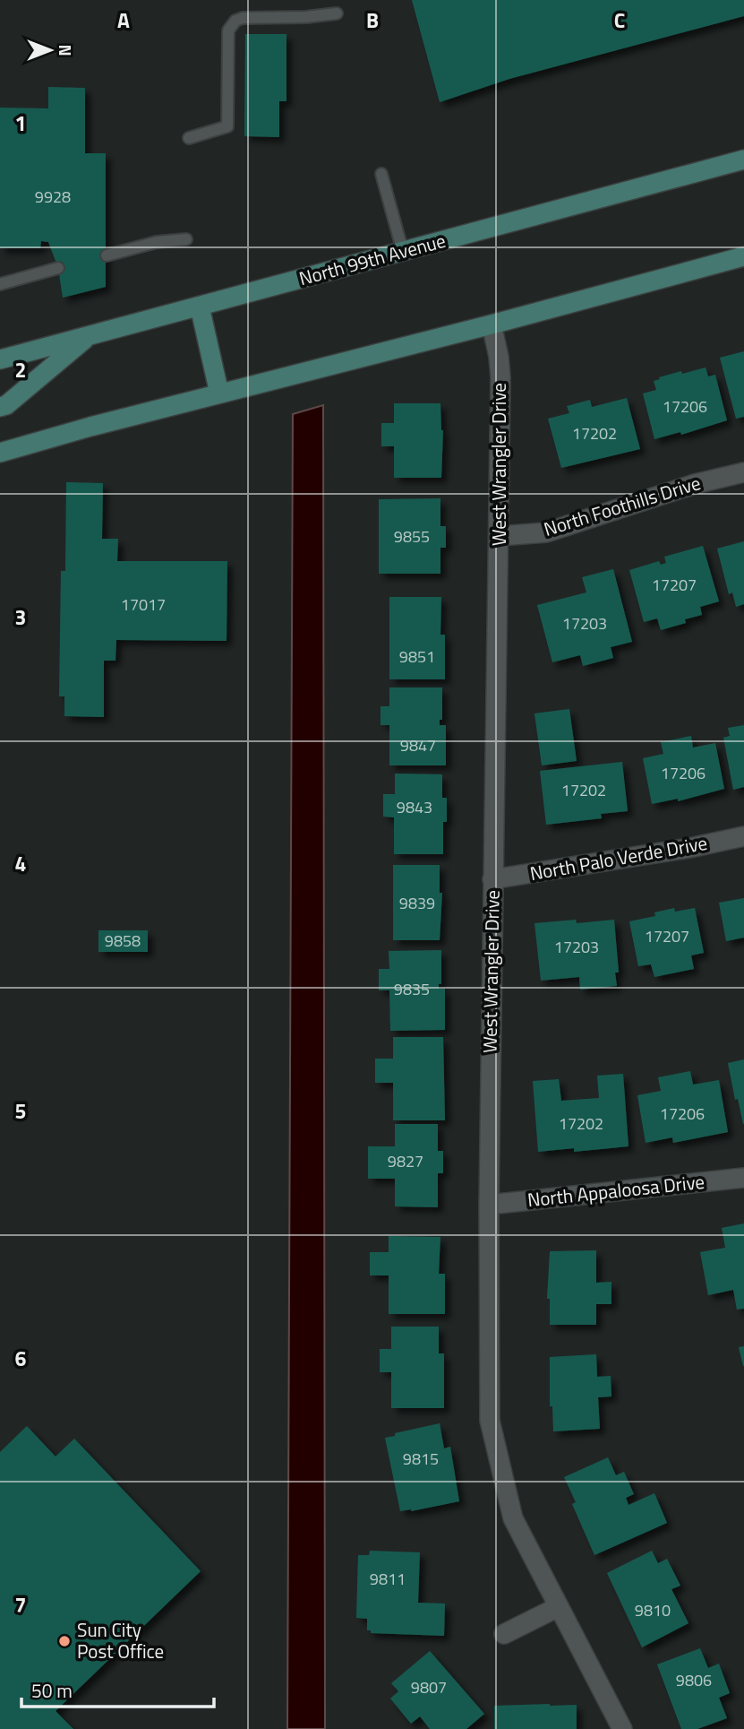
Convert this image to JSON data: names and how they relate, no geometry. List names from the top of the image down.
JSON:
{
  "streets": {
    "main road": ["North 99th Avenue"],
    "street": [
      "West Wrangler Drive",
      "North Foothills Drive",
      "North Palo Verde Drive",
      "North Appaloosa Drive"
    ]
  },
  "crossings": [
    ["West Wrangler Drive", "North Foothills Drive"],
    ["West Wrangler Drive", "North Palo Verde Drive"],
    ["West Wrangler Drive", "North Appaloosa Drive"]
  ],
  "places": ["Sun City Post Office"],
  "house_numbers": [
    "9928",
    "17206",
    "17202",
    "9855",
    "17207",
    "17017",
    "17203",
    "9851",
    "9847",
    "17206",
    "17202",
    "9843",
    "9839",
    "17207",
    "9858",
    "17203",
    "9835",
    "17206",
    "17202",
    "9827",
    "9815",
    "9811",
    "9810",
    "9806",
    "9807"
  ],
  "scale_bar": "50 m",
  "north": "right",
  "grid": {
    "columns": ["A", "B", "C"],
    "rows": [
      "1",
      "2",
      "3",
      "4",
      "5",
      "6",
      "7"
    ]
  }
}
